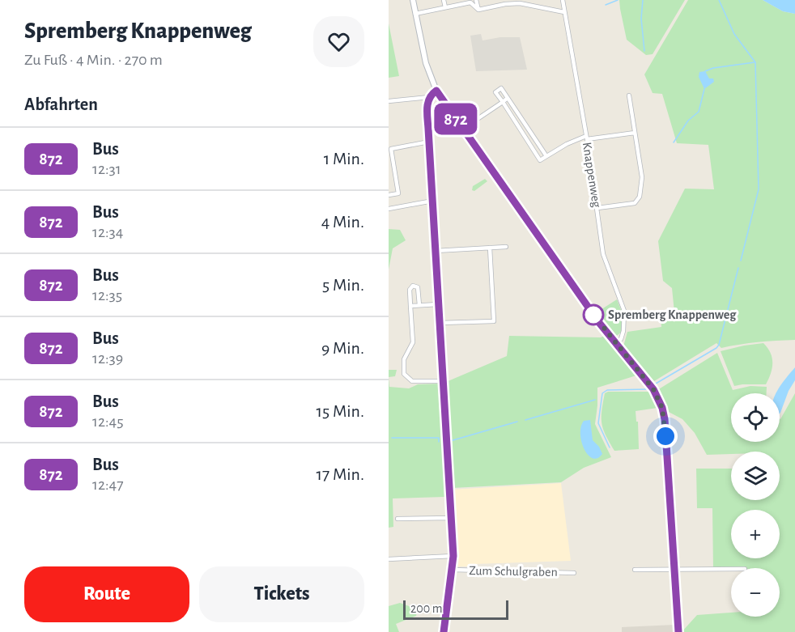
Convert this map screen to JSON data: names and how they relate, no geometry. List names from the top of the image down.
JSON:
{
  "streets": {
    "street": ["Knappenweg", "Zum Schulgraben"]
  },
  "places": ["Spremberg Knappenweg"],
  "lines": ["bus line 872"],
  "scale_bar": "200 m",
  "page": {
    "heading": [
      ["Spremberg Knappenweg", "Zu Fuß · 4 Min. · 270 m"],
      "Abfahrten"
    ],
    "on_map": "872",
    "list": [
      {
        "mark": "872",
        "name": "Bus",
        "note": "12:31",
        "value": "1 Min."
      },
      {
        "mark": "872",
        "name": "Bus",
        "note": "12:34",
        "value": "4 Min."
      },
      {
        "mark": "872",
        "name": "Bus",
        "note": "12:35",
        "value": "5 Min."
      },
      {
        "mark": "872",
        "name": "Bus",
        "note": "12:39",
        "value": "9 Min."
      },
      {
        "mark": "872",
        "name": "Bus",
        "note": "12:45",
        "value": "15 Min."
      },
      {
        "mark": "872",
        "name": "Bus",
        "note": "12:47",
        "value": "17 Min."
      }
    ],
    "map_buttons": ["+", "−"],
    "buttons": ["Route", "Tickets"],
    "scale": "200 m"
  }
}
